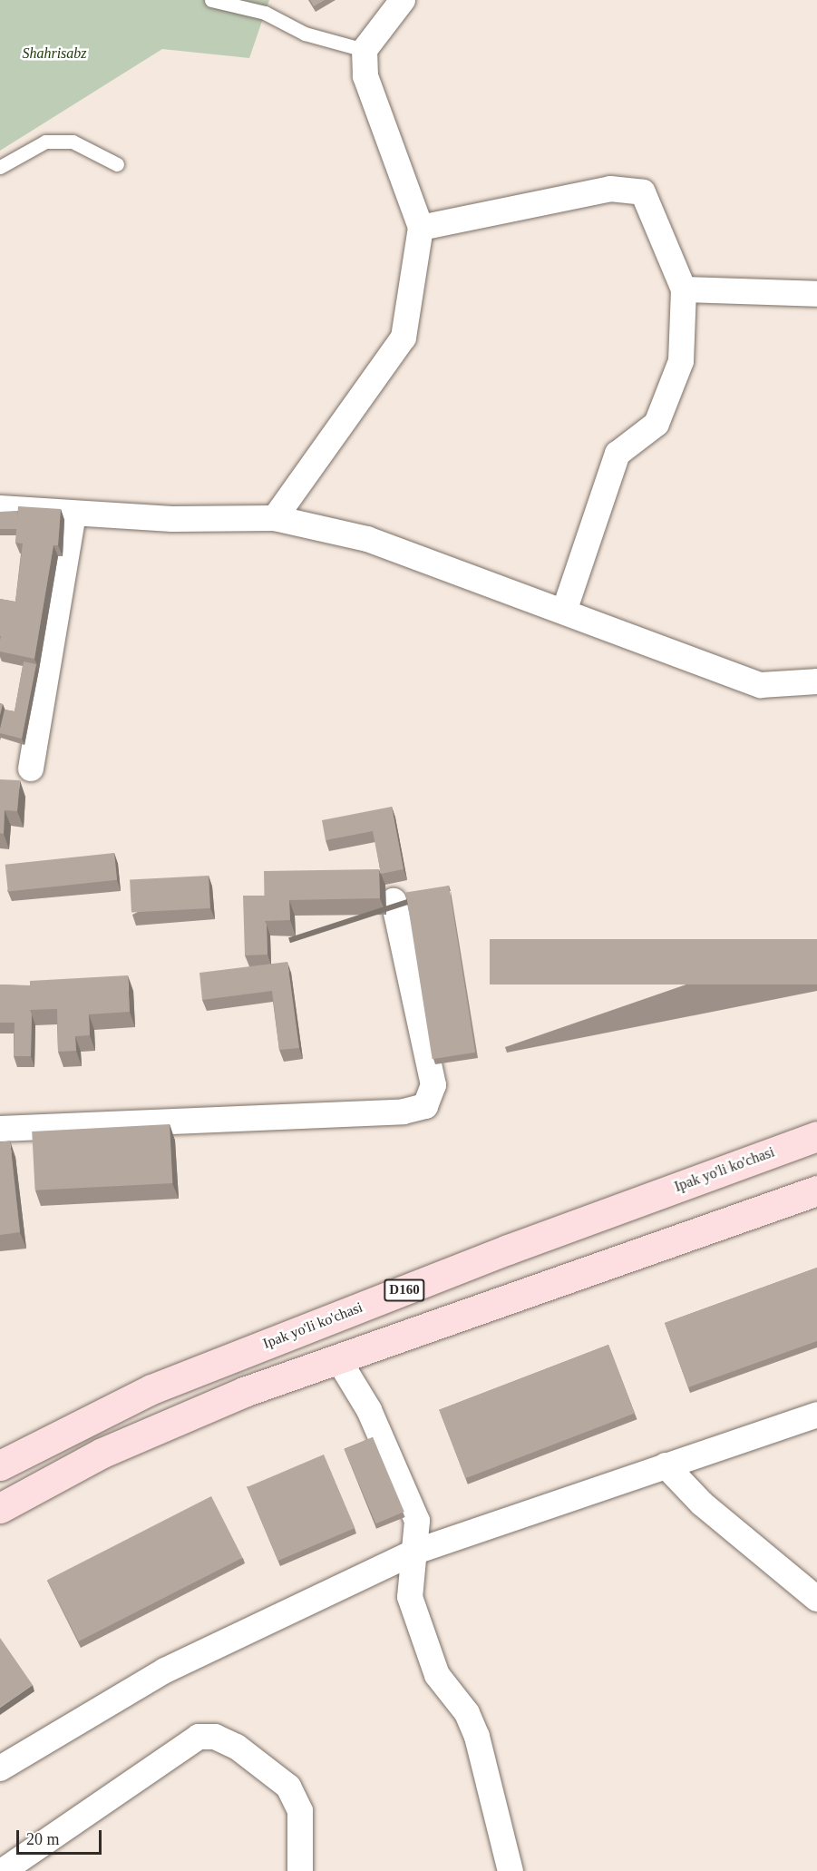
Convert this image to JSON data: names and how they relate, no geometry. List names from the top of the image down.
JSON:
{
  "streets": {
    "main road": ["Ipak yo'li ko'chasi", "D160"]
  },
  "parks": ["Shahrisabz"],
  "scale_bar": "20 m"
}
